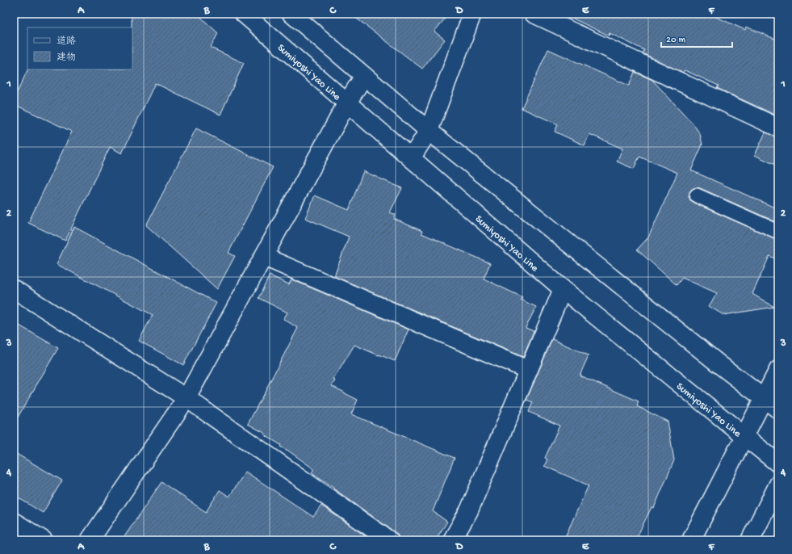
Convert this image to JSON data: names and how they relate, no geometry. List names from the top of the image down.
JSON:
{
  "streets": {
    "street": ["Sumiyoshi Yao Line"]
  },
  "legend": ["道路", "建物"],
  "scale_bar": "20 m",
  "grid": {
    "columns": [
      "A",
      "B",
      "C",
      "D",
      "E",
      "F"
    ],
    "rows": [
      "1",
      "2",
      "3",
      "4"
    ]
  }
}
